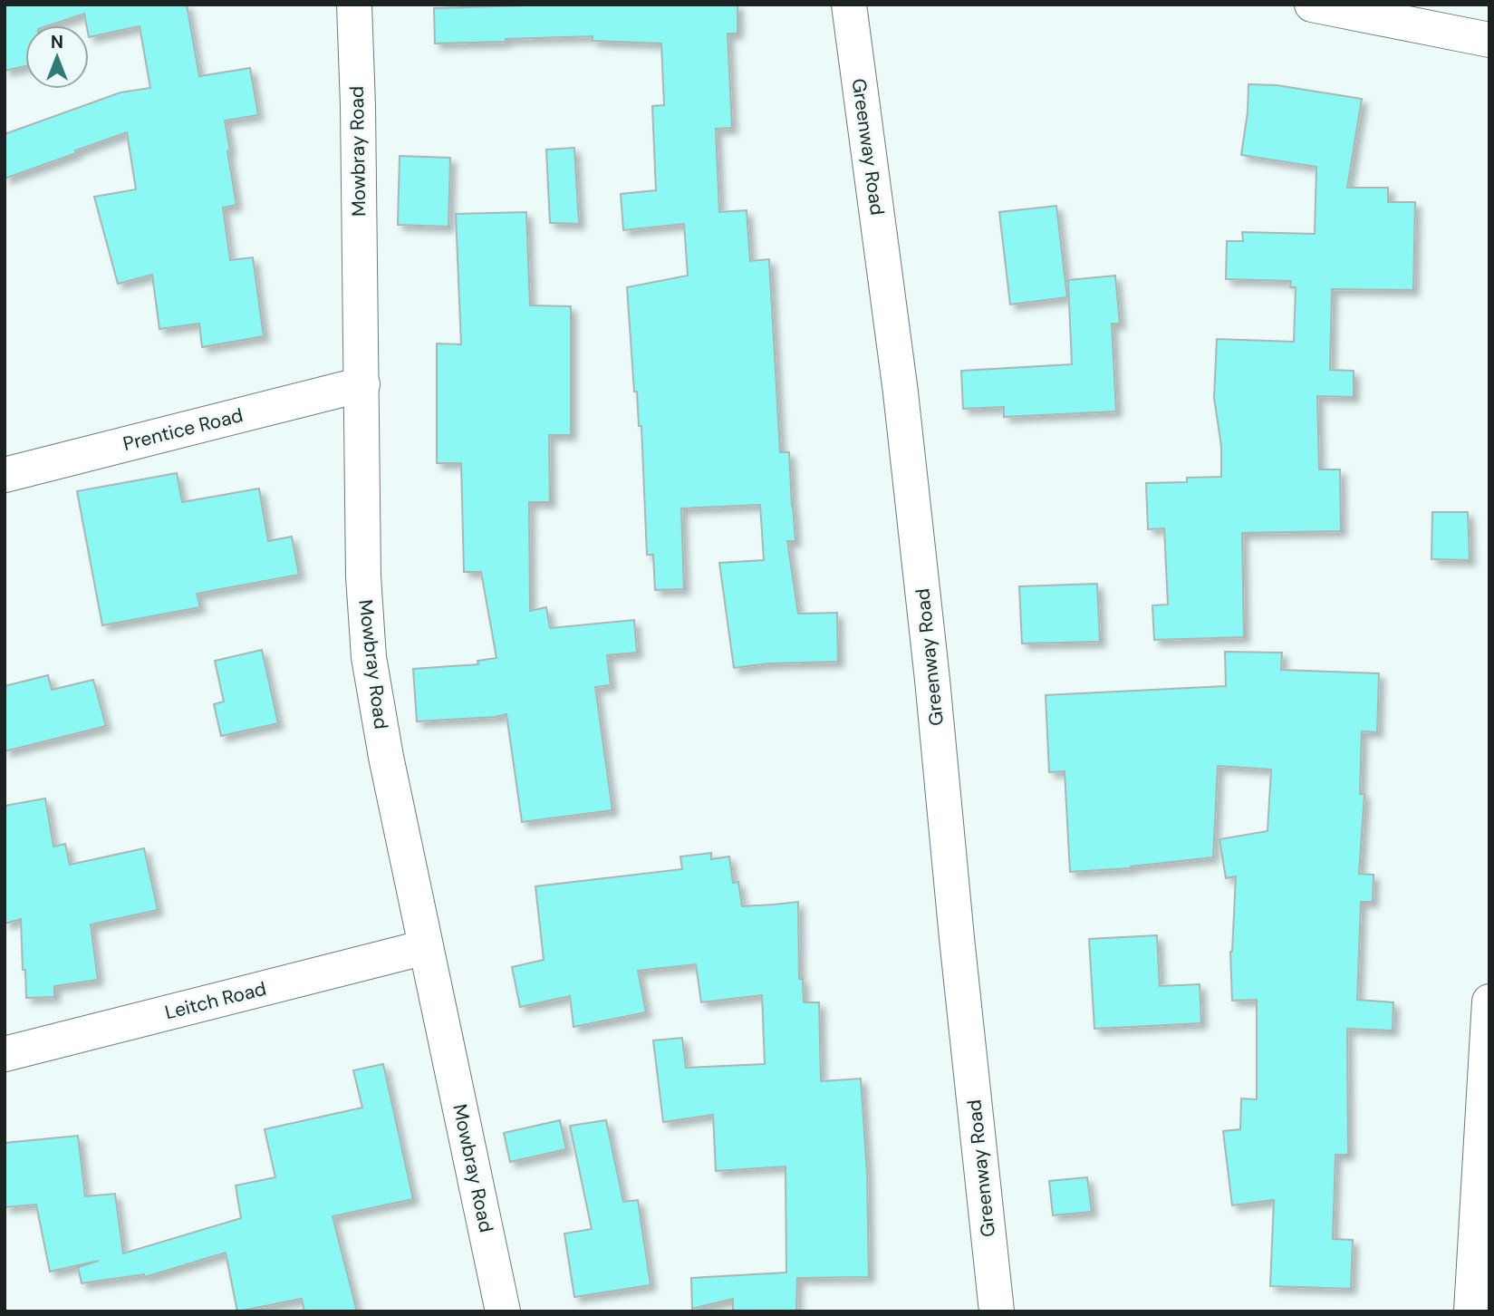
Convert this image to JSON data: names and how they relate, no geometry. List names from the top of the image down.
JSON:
{
  "streets": {
    "street": [
      "Greenway Road",
      "Mowbray Road",
      "Prentice Road",
      "Leitch Road"
    ]
  },
  "crossings": [
    ["Mowbray Road", "Prentice Road"],
    ["Mowbray Road", "Leitch Road"]
  ],
  "north": "top"
}
